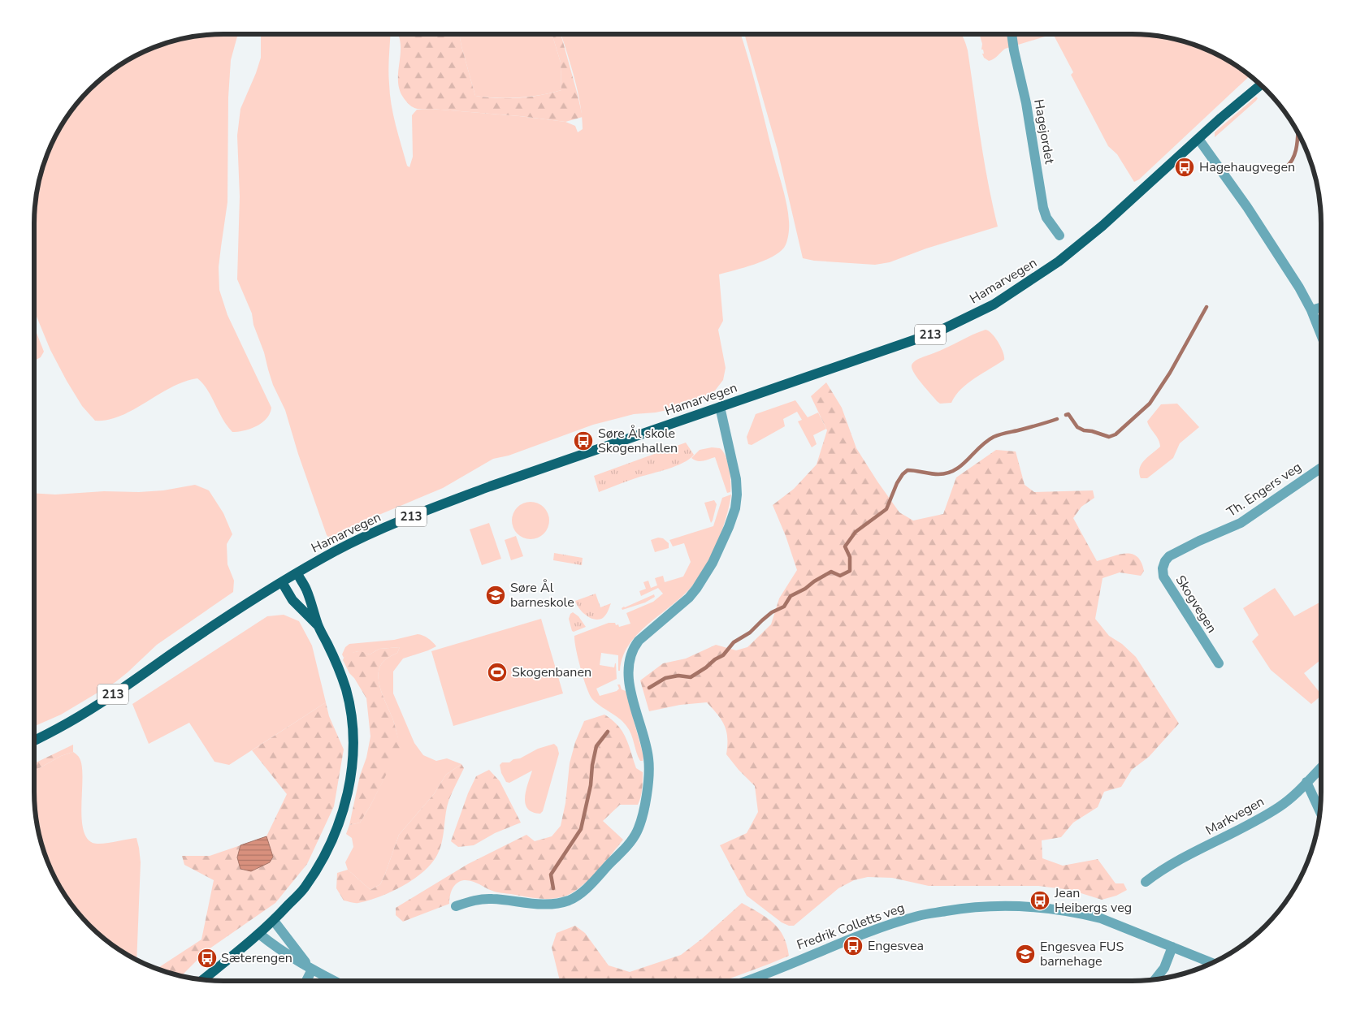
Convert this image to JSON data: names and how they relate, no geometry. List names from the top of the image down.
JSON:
{
  "streets": {
    "main road": ["Hamarvegen", "213"],
    "street": [
      "Hagejordet",
      "Th. Engers veg",
      "Skogvegen",
      "Markvegen",
      "Fredrik Colletts veg"
    ]
  },
  "crossings": [
    ["Th. Engers veg", "Skogvegen"]
  ],
  "places": {
    "bus stop": [
      "Hagehaugvegen",
      "Søre Ål skole Skogenhallen",
      "Jean Heibergs veg",
      "Engesvea",
      "Sæterengen"
    ],
    "school or university": ["Søre Ål barneskole", "Engesvea FUS barnehage"],
    "sports": ["Skogenbanen"]
  }
}
